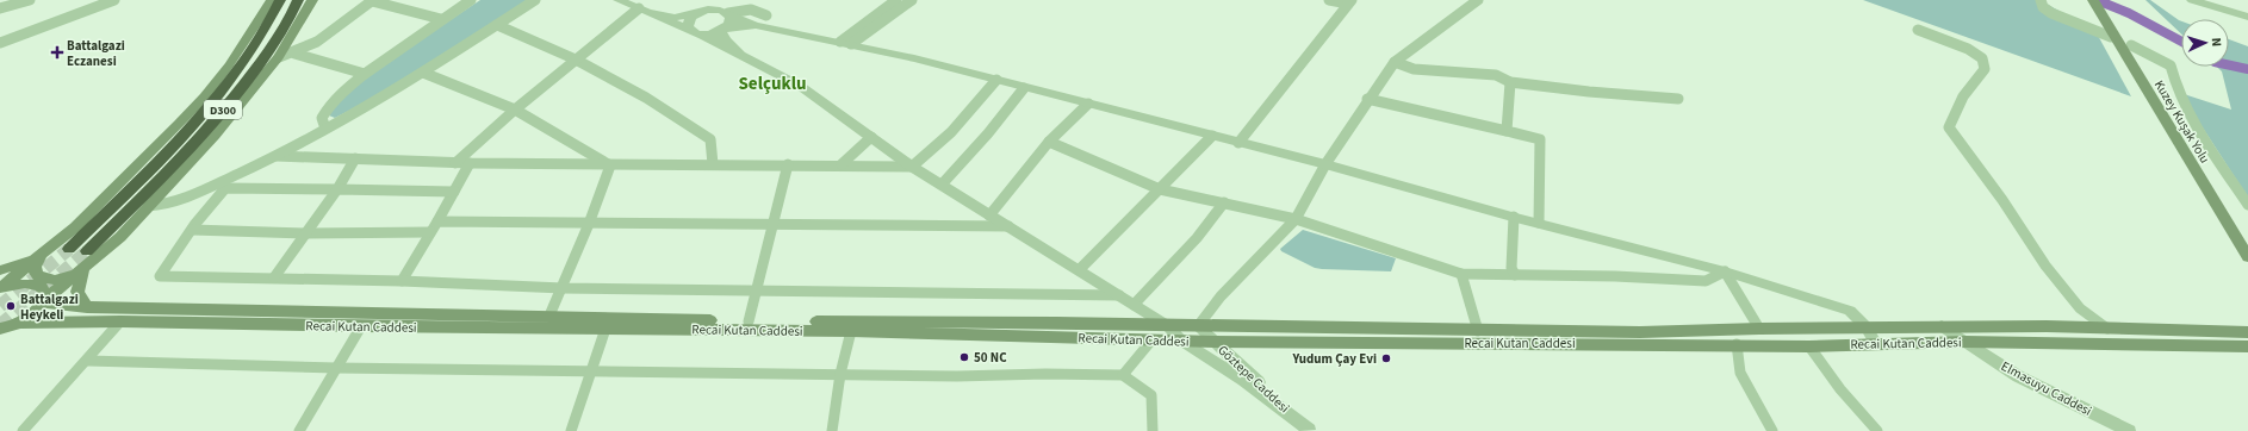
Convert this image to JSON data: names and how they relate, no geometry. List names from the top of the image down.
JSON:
{
  "streets": {
    "highway": ["D300"],
    "main road": ["Kuzey Kuşak Yolu", "Recai Kutan Caddesi"],
    "street": ["Göztepe Caddesi", "Elmasuyu Caddesi"]
  },
  "crossings": [
    ["Recai Kutan Caddesi", "Göztepe Caddesi"],
    ["Recai Kutan Caddesi", "Elmasuyu Caddesi"]
  ],
  "districts": ["Selçuklu"],
  "places": {
    "health": ["Battalgazi Eczanesi"],
    "other": ["Battalgazi Heykeli", "50 NC", "Yudum Çay Evi"]
  },
  "north": "right"
}
